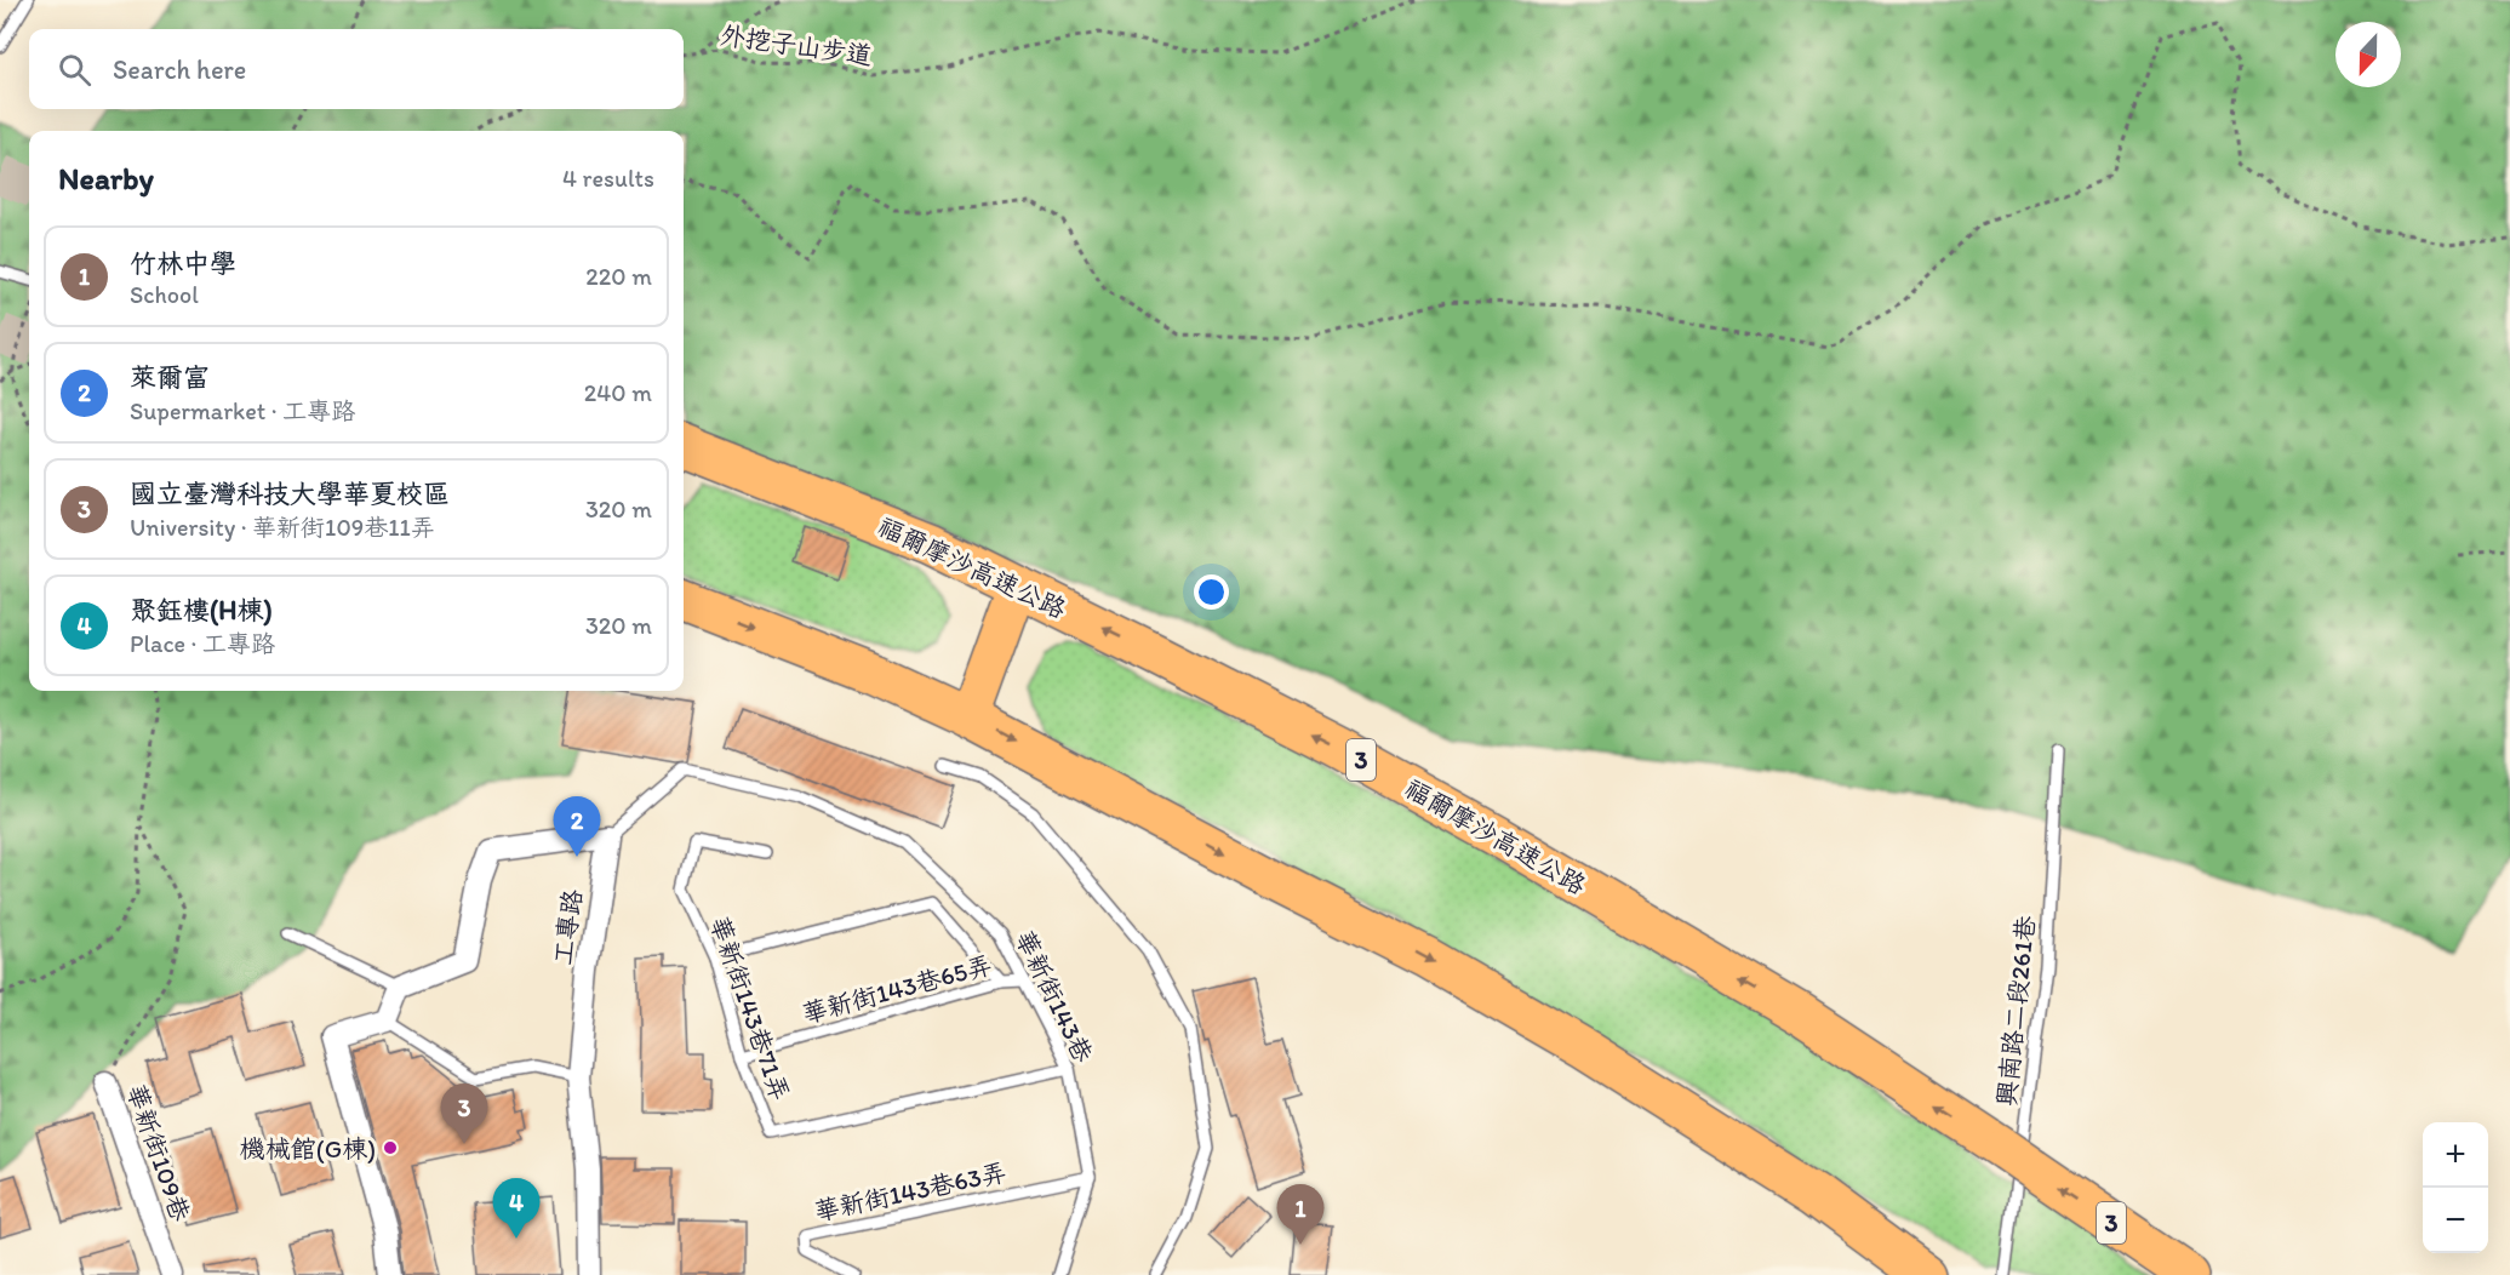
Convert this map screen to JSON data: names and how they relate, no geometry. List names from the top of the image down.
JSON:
{
  "streets": {
    "highway": ["福爾摩沙高速公路", "3"],
    "street": ["工專路", "華新街109巷"],
    "lane": [
      "華新街143巷65弄",
      "華新街143巷",
      "華新街143巷71弄",
      "興南路二段261巷",
      "華新街143巷63弄"
    ],
    "path": ["外挖子山步道"]
  },
  "crossings": [
    ["工專路", "華新街143巷"],
    ["華新街143巷65弄", "華新街143巷"],
    ["華新街143巷65弄", "華新街143巷71弄"],
    ["華新街143巷", "華新街143巷71弄"],
    ["華新街143巷", "華新街143巷63弄"]
  ],
  "places": ["機械館(G棟)"],
  "north": "bottom",
  "page": {
    "search": "Search here",
    "heading": ["Nearby", "4 results"],
    "list": [
      {
        "mark": "1",
        "name": "竹林中學",
        "note": "School",
        "value": "220 m"
      },
      {
        "mark": "2",
        "name": "萊爾富",
        "note": "Supermarket · 工專路",
        "value": "240 m"
      },
      {
        "mark": "3",
        "name": "國立臺灣科技大學華夏校區",
        "note": "University · 華新街109巷11弄",
        "value": "320 m"
      },
      {
        "mark": "4",
        "name": "聚鈺樓(H棟)",
        "note": "Place · 工專路",
        "value": "320 m"
      }
    ],
    "pins": [
      "2",
      "3",
      "4",
      "1"
    ],
    "map_buttons": ["+", "−"]
  }
}
